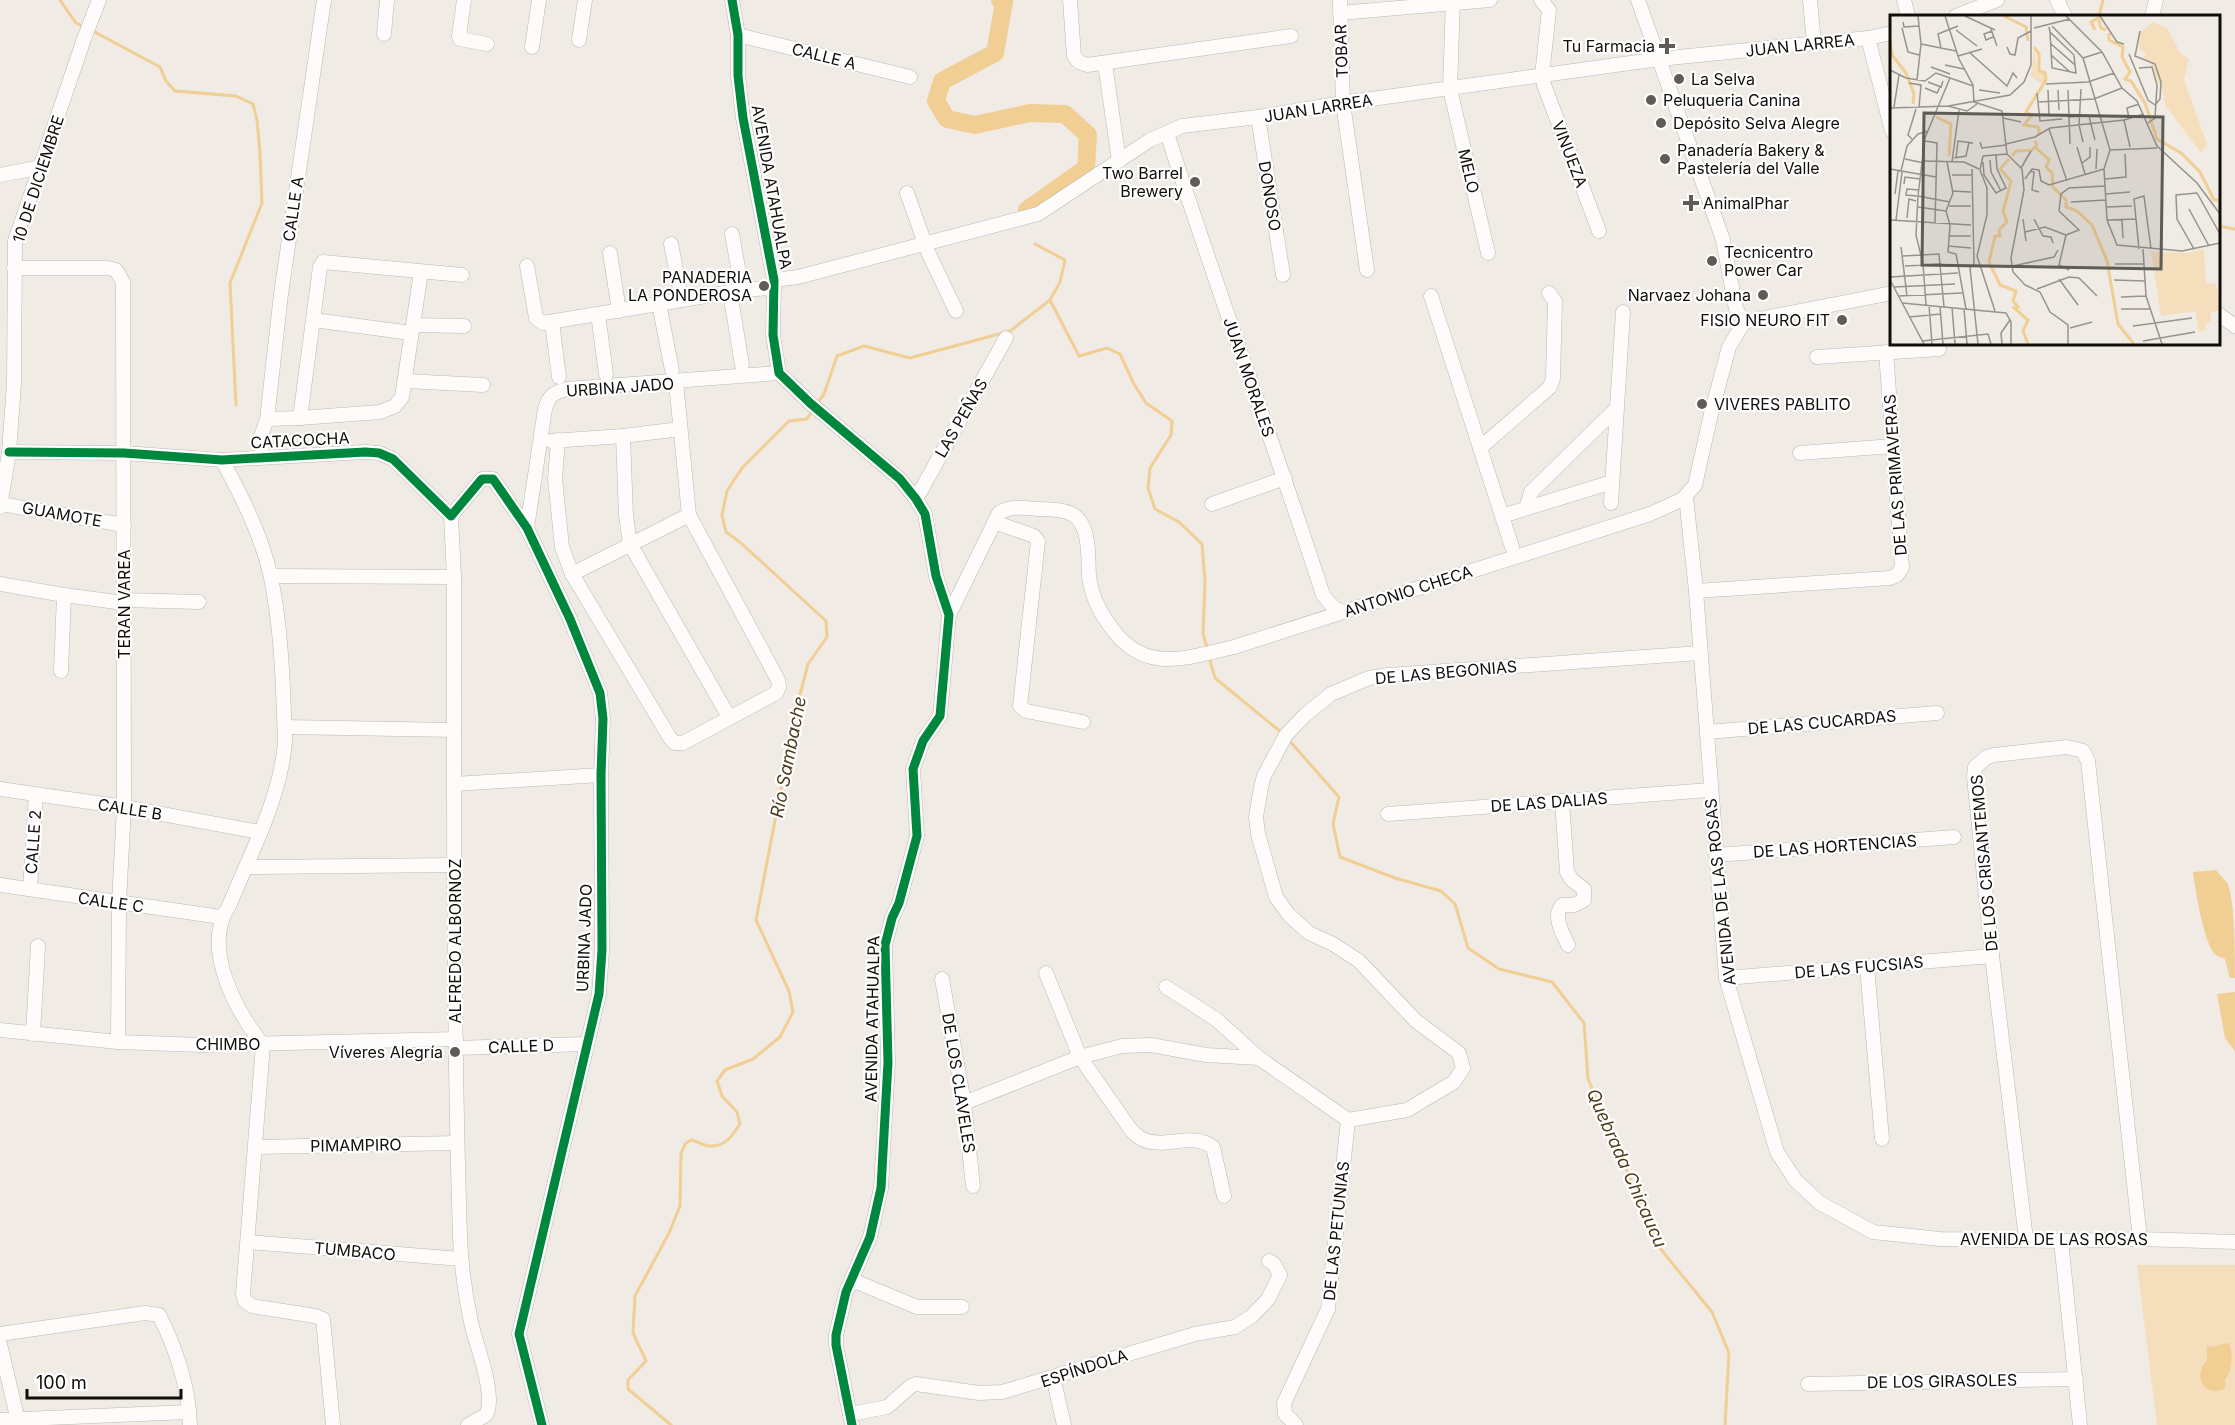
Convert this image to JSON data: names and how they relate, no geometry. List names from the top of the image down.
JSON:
{
  "streets": {
    "street": [
      "JUAN LARREA",
      "TOBAR",
      "CALLE A",
      "VINUEZA",
      "MELO",
      "10 DE DICIEMBRE",
      "AVENIDA ATAHUALPA",
      "DONOSO",
      "JUAN MORALES",
      "URBINA JADO",
      "LAS PEÑAS",
      "CATACOCHA",
      "DE LAS PRIMAVERAS",
      "GUAMOTE",
      "ANTONIO CHECA",
      "TERAN VAREA",
      "DE LAS BEGONIAS",
      "DE LAS CUCARDAS",
      "DE LAS DALIAS",
      "CALLE B",
      "CALLE 2",
      "DE LAS HORTENCIAS",
      "DE LOS CRISANTEMOS",
      "AVENIDA DE LAS ROSAS",
      "CALLE C",
      "ALFREDO ALBORNOZ",
      "DE LAS FUCSIAS",
      "CHIMBO",
      "CALLE D",
      "DE LOS CLAVELES",
      "PIMAMPIRO",
      "DE LAS PETUNIAS",
      "TUMBACO",
      "ESPÍNDOLA",
      "DE LOS GIRASOLES"
    ]
  },
  "crossings": [
    ["JUAN LARREA", "TOBAR"],
    ["JUAN LARREA", "VINUEZA"],
    ["JUAN LARREA", "MELO"],
    ["JUAN LARREA", "AVENIDA ATAHUALPA"],
    ["JUAN LARREA", "DONOSO"],
    ["JUAN LARREA", "JUAN MORALES"],
    ["CALLE A", "AVENIDA ATAHUALPA"],
    ["CALLE A", "CATACOCHA"],
    ["10 DE DICIEMBRE", "CATACOCHA"],
    ["10 DE DICIEMBRE", "GUAMOTE"],
    ["10 DE DICIEMBRE", "TERAN VAREA"],
    ["AVENIDA ATAHUALPA", "URBINA JADO"],
    ["AVENIDA ATAHUALPA", "LAS PEÑAS"],
    ["AVENIDA ATAHUALPA", "ESPÍNDOLA"],
    ["JUAN MORALES", "ANTONIO CHECA"],
    ["URBINA JADO", "CALLE D"],
    ["CATACOCHA", "TERAN VAREA"],
    ["CATACOCHA", "ALFREDO ALBORNOZ"],
    ["DE LAS PRIMAVERAS", "AVENIDA DE LAS ROSAS"],
    ["GUAMOTE", "TERAN VAREA"],
    ["ANTONIO CHECA", "AVENIDA DE LAS ROSAS"],
    ["TERAN VAREA", "CALLE B"],
    ["TERAN VAREA", "CALLE C"],
    ["TERAN VAREA", "CHIMBO"],
    ["DE LAS BEGONIAS", "AVENIDA DE LAS ROSAS"],
    ["DE LAS BEGONIAS", "DE LAS PETUNIAS"],
    ["DE LAS CUCARDAS", "AVENIDA DE LAS ROSAS"],
    ["DE LAS DALIAS", "AVENIDA DE LAS ROSAS"],
    ["CALLE B", "CALLE 2"],
    ["CALLE 2", "CALLE C"],
    ["DE LAS HORTENCIAS", "AVENIDA DE LAS ROSAS"],
    ["DE LOS CRISANTEMOS", "AVENIDA DE LAS ROSAS"],
    ["DE LOS CRISANTEMOS", "DE LAS FUCSIAS"],
    ["AVENIDA DE LAS ROSAS", "DE LAS FUCSIAS"],
    ["ALFREDO ALBORNOZ", "CHIMBO"],
    ["ALFREDO ALBORNOZ", "CALLE D"],
    ["ALFREDO ALBORNOZ", "PIMAMPIRO"],
    ["ALFREDO ALBORNOZ", "TUMBACO"],
    ["CHIMBO", "CALLE D"]
  ],
  "water": ["Río Sambache", "Quebrada Chicaucu"],
  "places": {
    "health": ["Tu Farmacia", "AnimalPhar"],
    "other": [
      "La Selva",
      "Peluqueria Canina",
      "Depósito Selva Alegre",
      "Panadería Bakery & Pastelería del Valle",
      "Two Barrel Brewery",
      "Tecnicentro Power Car",
      "PANADERIA LA PONDEROSA",
      "Narvaez Johana",
      "FISIO NEURO FIT",
      "VIVERES PABLITO",
      "Víveres Alegría"
    ]
  },
  "scale_bar": "100 m"
}
